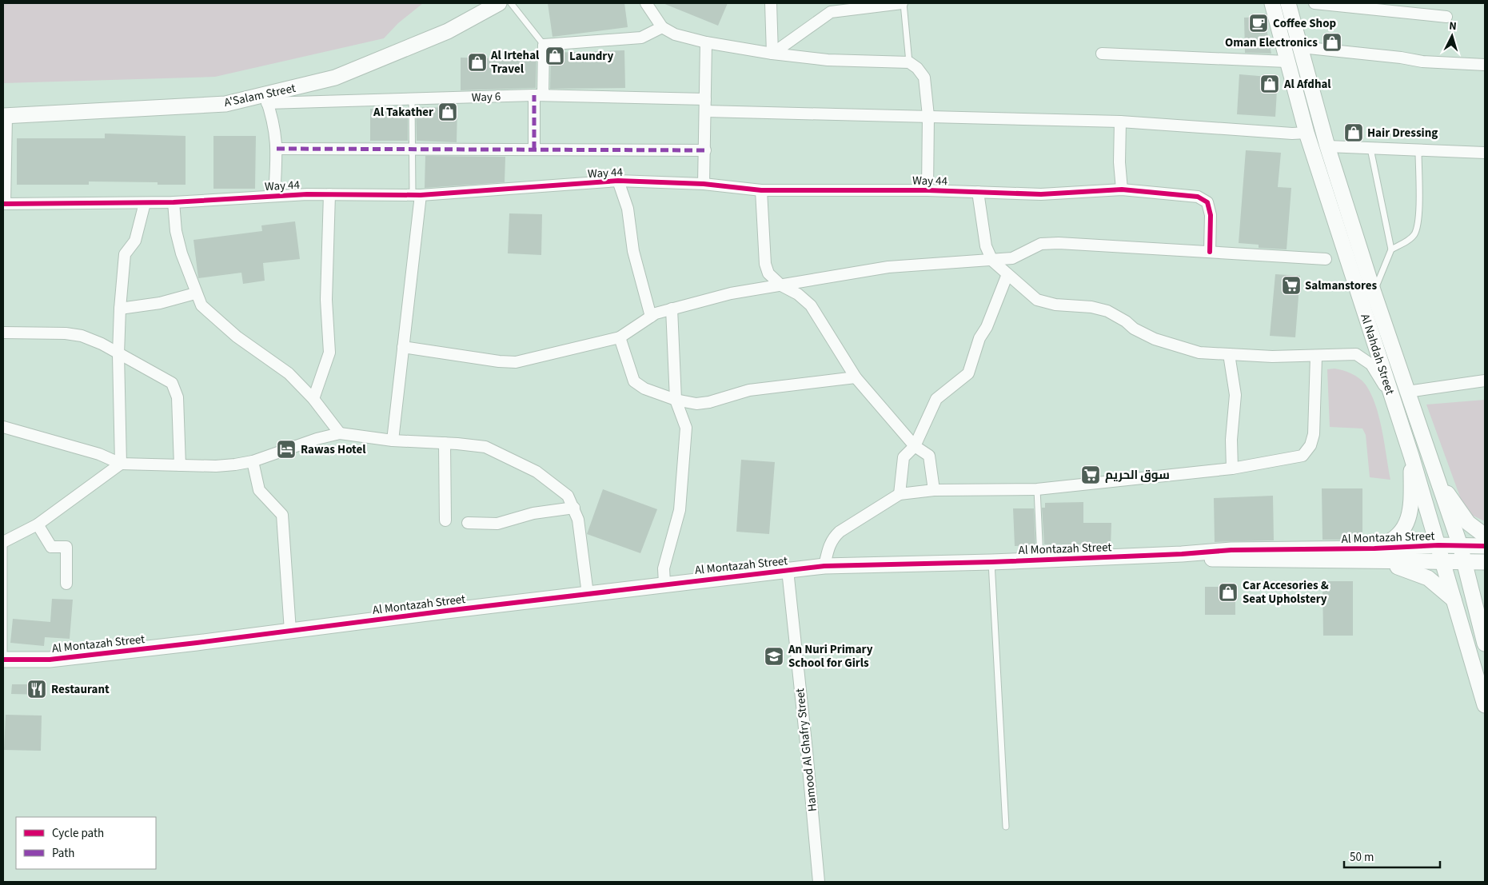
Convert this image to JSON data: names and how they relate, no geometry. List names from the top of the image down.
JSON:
{
  "streets": {
    "street": [
      "A'Salam Street",
      "Way 6",
      "Way 44",
      "Al Nahdah Street",
      "Al Montazah Street",
      "Hamood Al Ghafry Street"
    ]
  },
  "crossings": [
    ["A'Salam Street", "Way 6"],
    ["Al Nahdah Street", "Al Montazah Street"],
    ["Al Montazah Street", "Hamood Al Ghafry Street"]
  ],
  "places": {
    "cafe": ["Coffee Shop"],
    "shop": [
      "Oman Electronics",
      "Laundry",
      "Al Irtehal Travel",
      "Al Afdhal",
      "Al Takather",
      "Hair Dressing",
      "Car Accesories & Seat Upholstery"
    ],
    "supermarket": ["Salmanstores", "سوق الحريم"],
    "hotel": ["Rawas Hotel"],
    "school or university": ["An Nuri Primary School for Girls"],
    "restaurant": ["Restaurant"]
  },
  "legend": ["Cycle path", "Path"],
  "scale_bar": "50 m",
  "north": "top"
}
